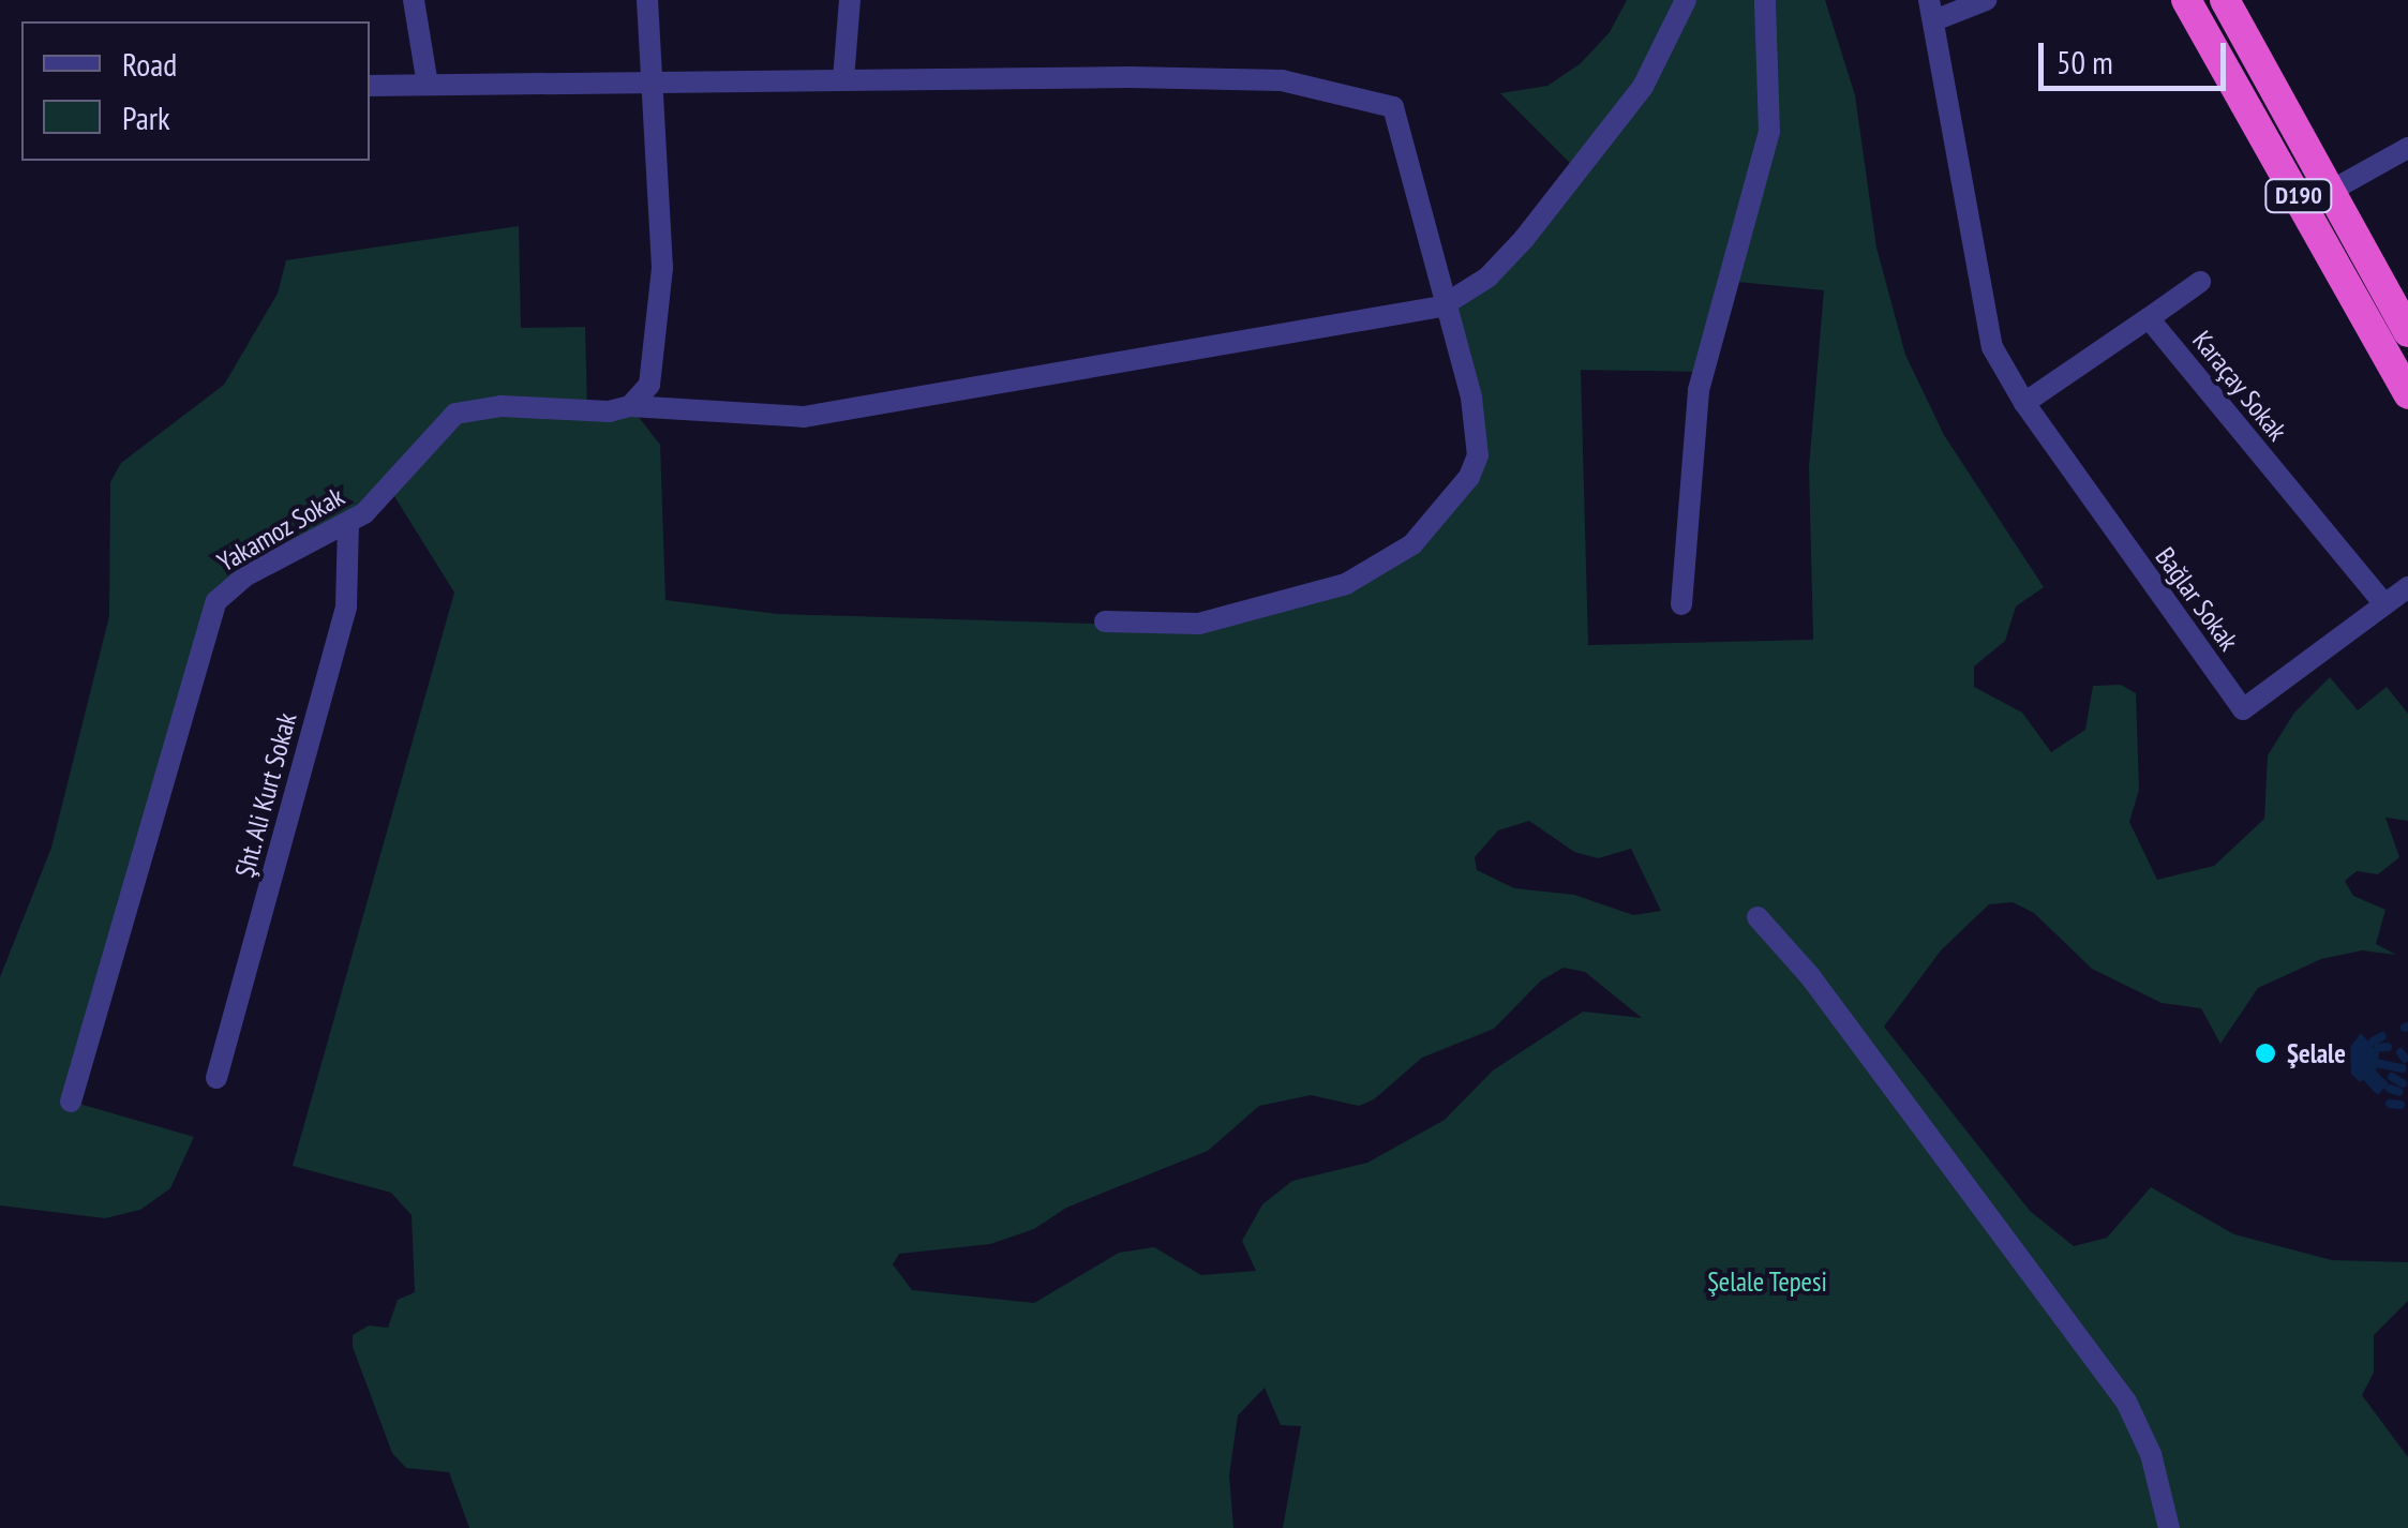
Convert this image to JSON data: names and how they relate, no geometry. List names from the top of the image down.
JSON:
{
  "streets": {
    "highway": ["D190"],
    "street": [
      "Karaçay Sokak",
      "Yakamoz Sokak",
      "Bağlar Sokak",
      "Şht. Ali Kurt Sokak"
    ]
  },
  "crossings": [
    ["Karaçay Sokak", "Bağlar Sokak"],
    ["Yakamoz Sokak", "Şht. Ali Kurt Sokak"]
  ],
  "parks": ["Şelale Tepesi"],
  "places": ["Şelale"],
  "legend": ["Road", "Park"],
  "scale_bar": "50 m"
}
